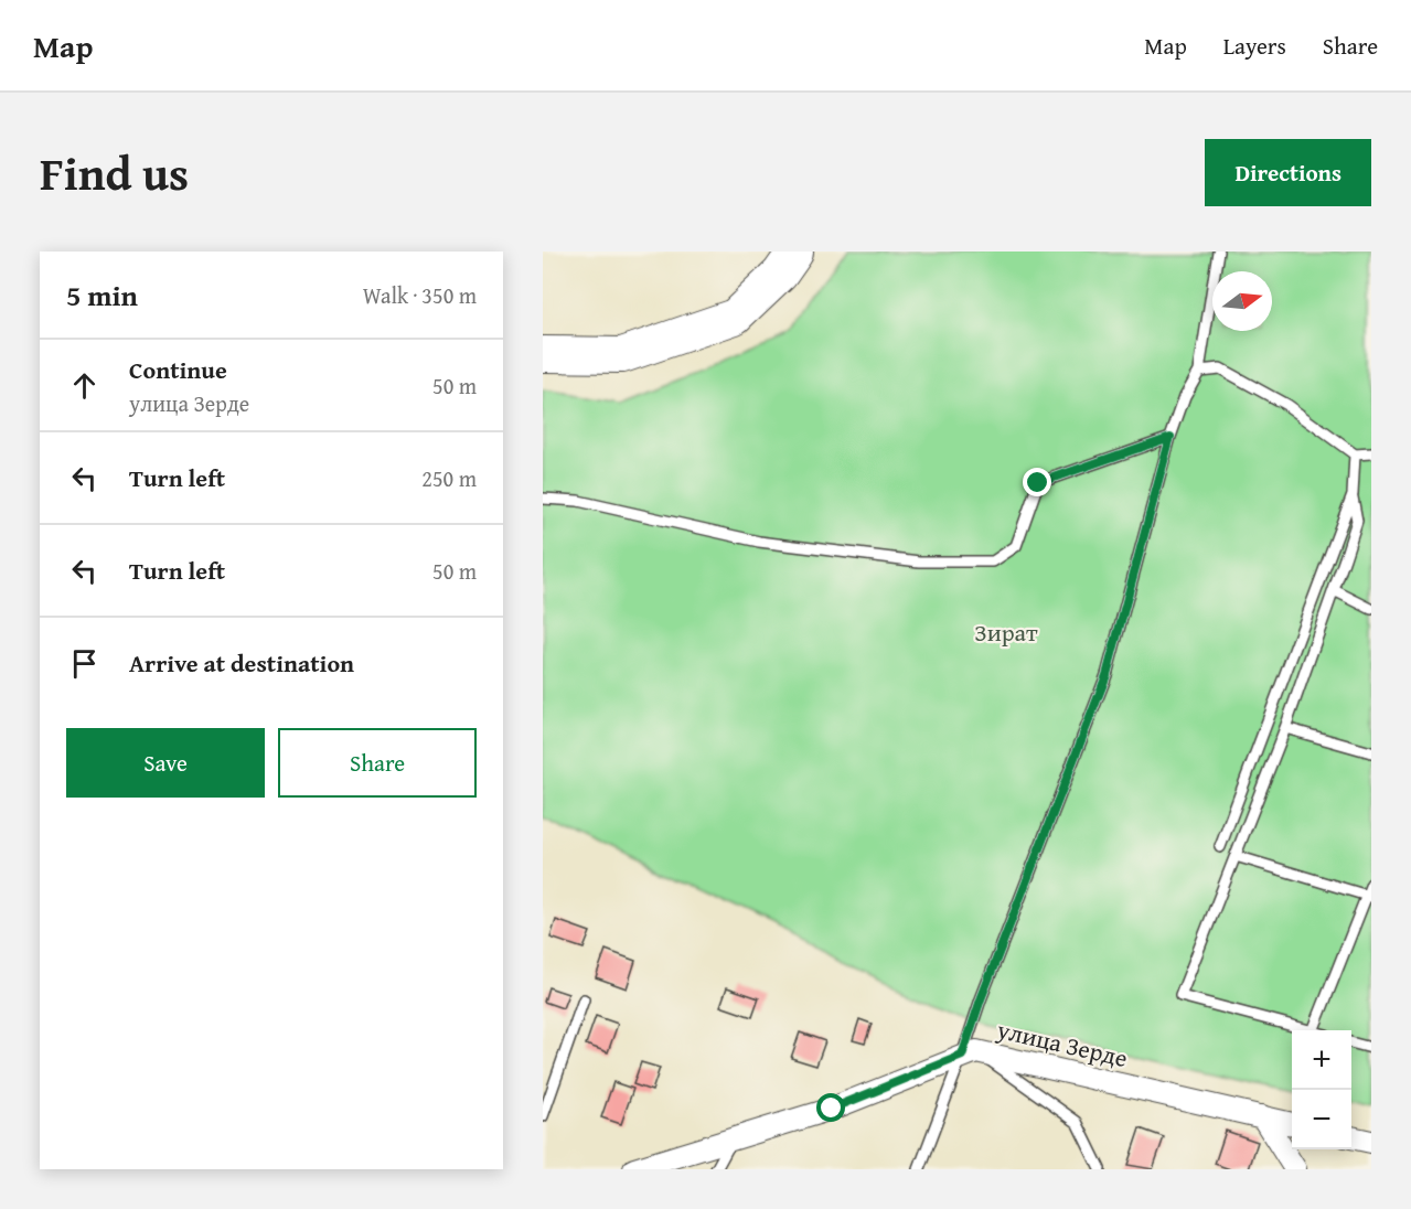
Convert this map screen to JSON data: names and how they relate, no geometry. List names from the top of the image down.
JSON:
{
  "streets": {
    "street": ["улица Зерде"]
  },
  "parks": ["Зират"],
  "north": "right",
  "page": {
    "header": "Map",
    "nav": ["Map", "Layers", "Share"],
    "title": "Find us",
    "buttons": [
      "Directions",
      ["Save", "Share"]
    ],
    "heading": ["5 min", "Walk · 350 m"],
    "list": [
      ["Continue", "улица Зерде", "50 m"],
      ["Turn left", "250 m"],
      ["Turn left", "50 m"],
      "Arrive at destination"
    ],
    "map_buttons": ["+", "−"]
  }
}
